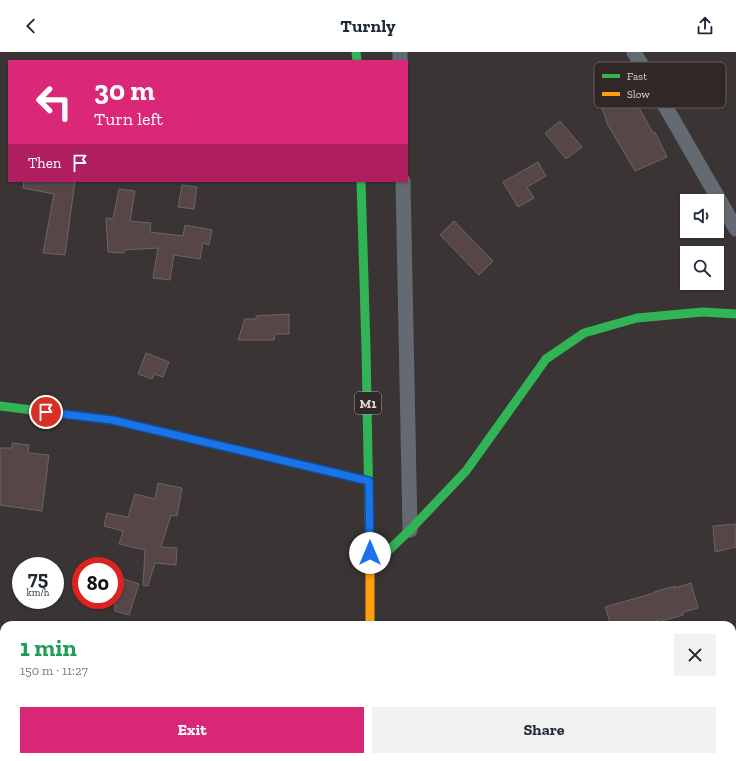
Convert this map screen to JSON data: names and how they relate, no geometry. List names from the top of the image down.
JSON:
{
  "streets": {
    "main road": ["M1"]
  },
  "legend": ["Fast", "Slow"],
  "page": {
    "header": "Turnly",
    "turn": ["30 m", "Turn left"],
    "then": "Then",
    "speed": "75 km/h",
    "limit": "80",
    "heading": ["1 min", "150 m · 11:27"],
    "buttons": ["Exit", "Share"]
  }
}
